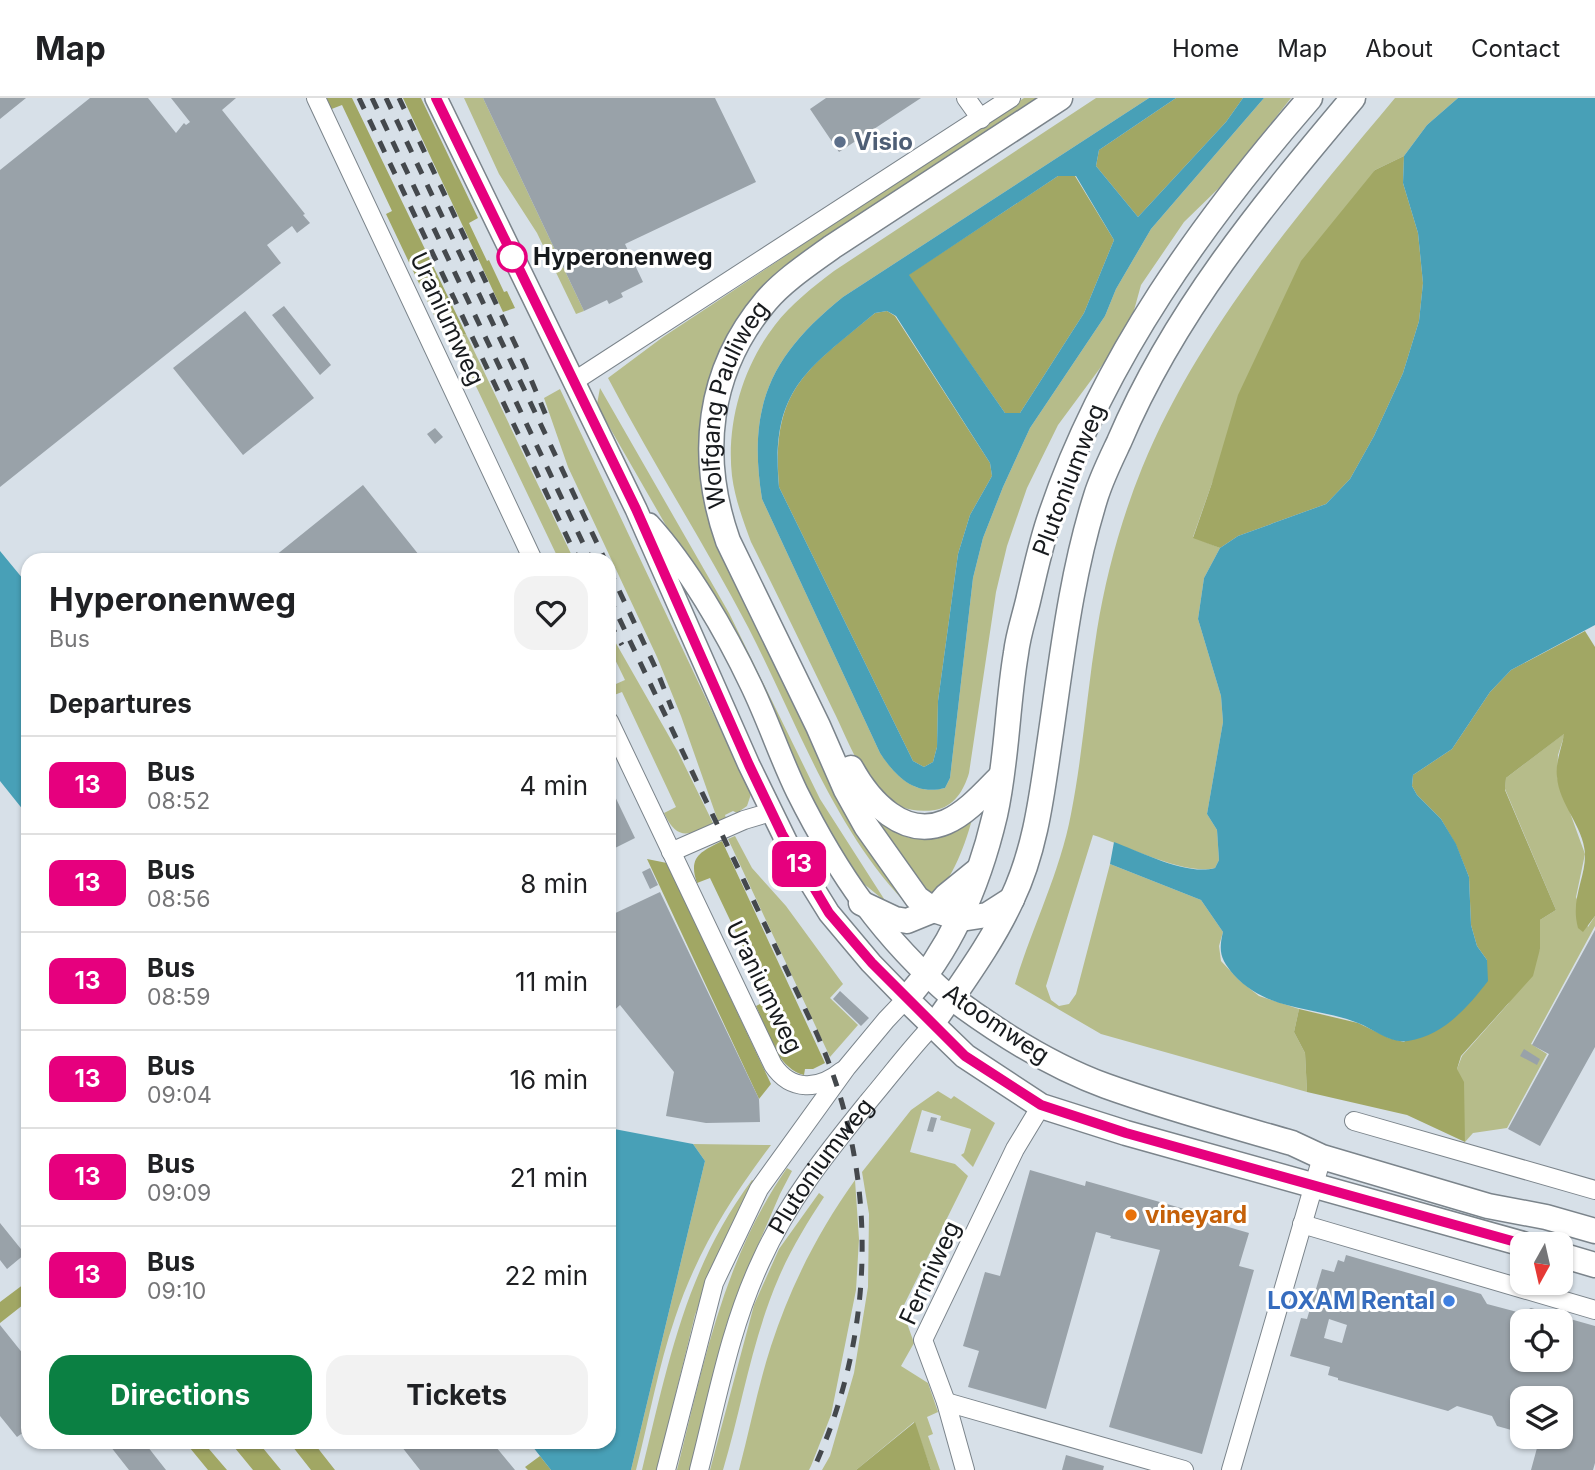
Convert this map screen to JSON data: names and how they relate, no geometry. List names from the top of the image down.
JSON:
{
  "streets": {
    "main road": ["Wolfgang Pauliweg", "Plutoniumweg", "Atoomweg"],
    "street": ["Uraniumweg", "Fermiweg"]
  },
  "crossings": [
    ["Uraniumweg", "Plutoniumweg"],
    ["Wolfgang Pauliweg", "Plutoniumweg"],
    ["Plutoniumweg", "Atoomweg"],
    ["Atoomweg", "Fermiweg"]
  ],
  "places": [
    "Visio",
    "Hyperonenweg",
    "vineyard",
    "LOXAM Rental"
  ],
  "lines": ["bus line 13"],
  "north": "bottom",
  "page": {
    "header": "Map",
    "nav": [
      "Home",
      "Map",
      "About",
      "Contact"
    ],
    "on_map": "13",
    "heading": [
      ["Hyperonenweg", "Bus"],
      "Departures"
    ],
    "list": [
      {
        "mark": "13",
        "name": "Bus",
        "note": "08:52",
        "value": "4 min"
      },
      {
        "mark": "13",
        "name": "Bus",
        "note": "08:56",
        "value": "8 min"
      },
      {
        "mark": "13",
        "name": "Bus",
        "note": "08:59",
        "value": "11 min"
      },
      {
        "mark": "13",
        "name": "Bus",
        "note": "09:04",
        "value": "16 min"
      },
      {
        "mark": "13",
        "name": "Bus",
        "note": "09:09",
        "value": "21 min"
      },
      {
        "mark": "13",
        "name": "Bus",
        "note": "09:10",
        "value": "22 min"
      }
    ],
    "buttons": ["Directions", "Tickets"]
  }
}
